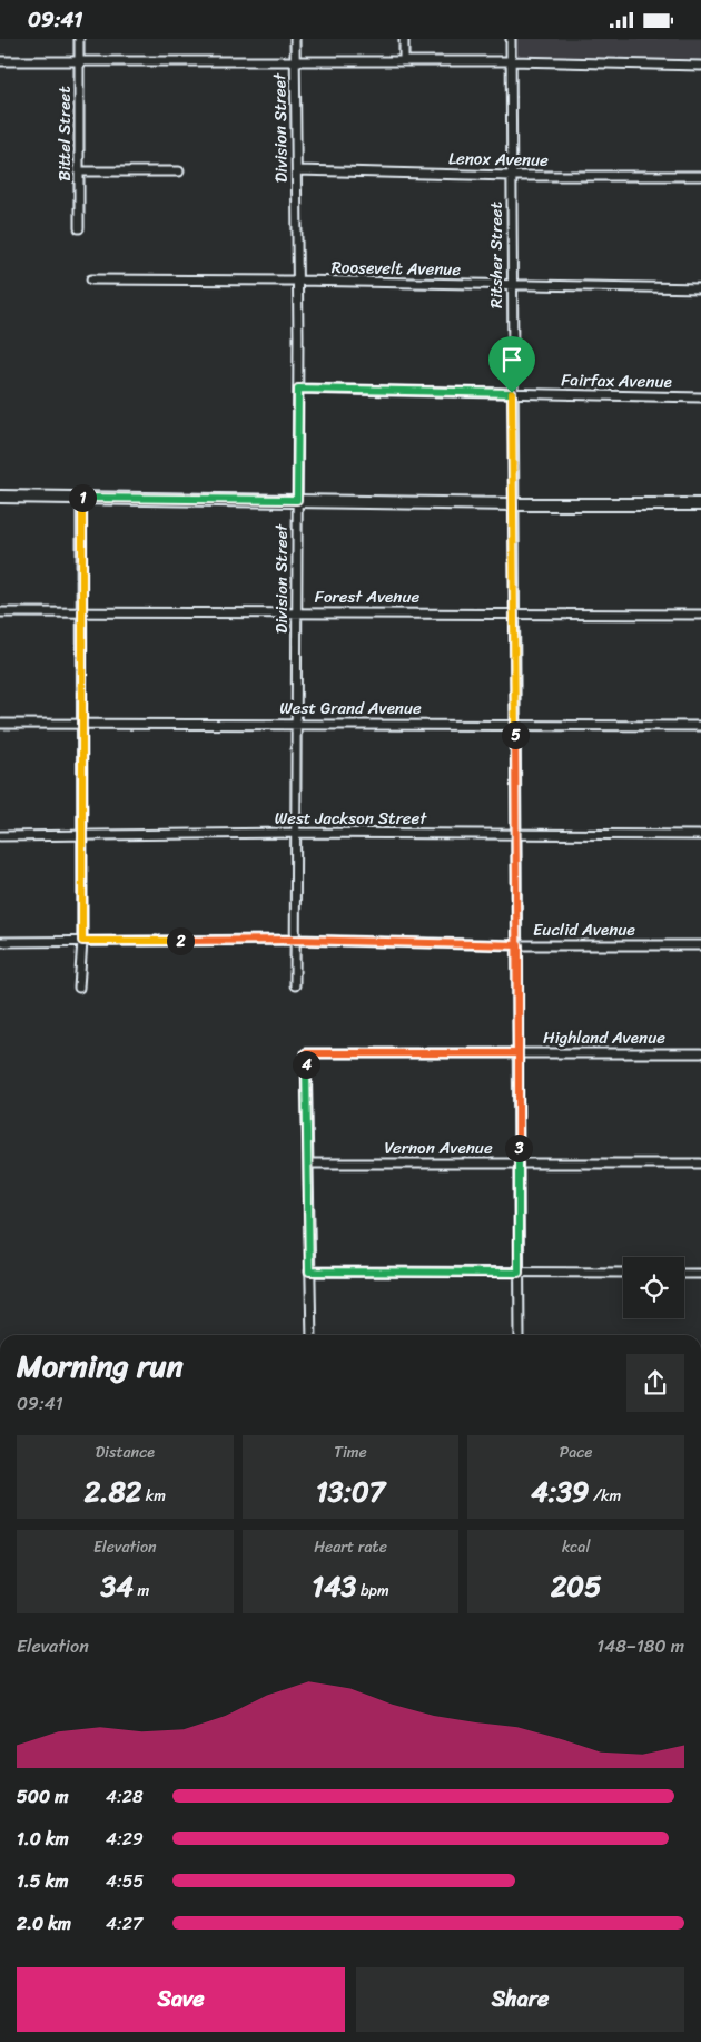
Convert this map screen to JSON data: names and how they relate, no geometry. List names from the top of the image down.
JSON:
{
  "streets": {
    "street": [
      "Division Street",
      "Bittel Street",
      "Lenox Avenue",
      "Ritsher Street",
      "Roosevelt Avenue",
      "Fairfax Avenue",
      "Forest Avenue",
      "West Grand Avenue",
      "West Jackson Street",
      "Euclid Avenue",
      "Highland Avenue",
      "Vernon Avenue"
    ]
  },
  "crossings": [
    ["Division Street", "Lenox Avenue"],
    ["Division Street", "Roosevelt Avenue"],
    ["Division Street", "Fairfax Avenue"],
    ["Division Street", "Forest Avenue"],
    ["Division Street", "West Grand Avenue"],
    ["Division Street", "West Jackson Street"],
    ["Division Street", "Euclid Avenue"],
    ["Lenox Avenue", "Ritsher Street"],
    ["Ritsher Street", "Roosevelt Avenue"],
    ["Ritsher Street", "Fairfax Avenue"],
    ["Ritsher Street", "Forest Avenue"],
    ["Ritsher Street", "West Grand Avenue"],
    ["Ritsher Street", "West Jackson Street"],
    ["Ritsher Street", "Euclid Avenue"],
    ["Ritsher Street", "Highland Avenue"],
    ["Ritsher Street", "Vernon Avenue"],
    ["Highland Avenue", "Vernon Avenue"]
  ],
  "page": {
    "status": "09:41",
    "pins": [
      "1",
      "5",
      "2",
      "4",
      "3"
    ],
    "heading": ["Morning run", "09:41"],
    "stats": [
      ["Distance", "2.82 km"],
      ["Time", "13:07"],
      ["Pace", "4:39 /km"],
      ["Elevation", "34 m"],
      ["Heart rate", "143 bpm"],
      ["kcal", "205"]
    ],
    "chart": ["Elevation", "148–180 m"],
    "list": [
      {
        "name": "500 m",
        "note": "4:28"
      },
      {
        "name": "1.0 km",
        "note": "4:29"
      },
      {
        "name": "1.5 km",
        "note": "4:55"
      },
      {
        "name": "2.0 km",
        "note": "4:27"
      }
    ],
    "buttons": ["Save", "Share"]
  }
}
